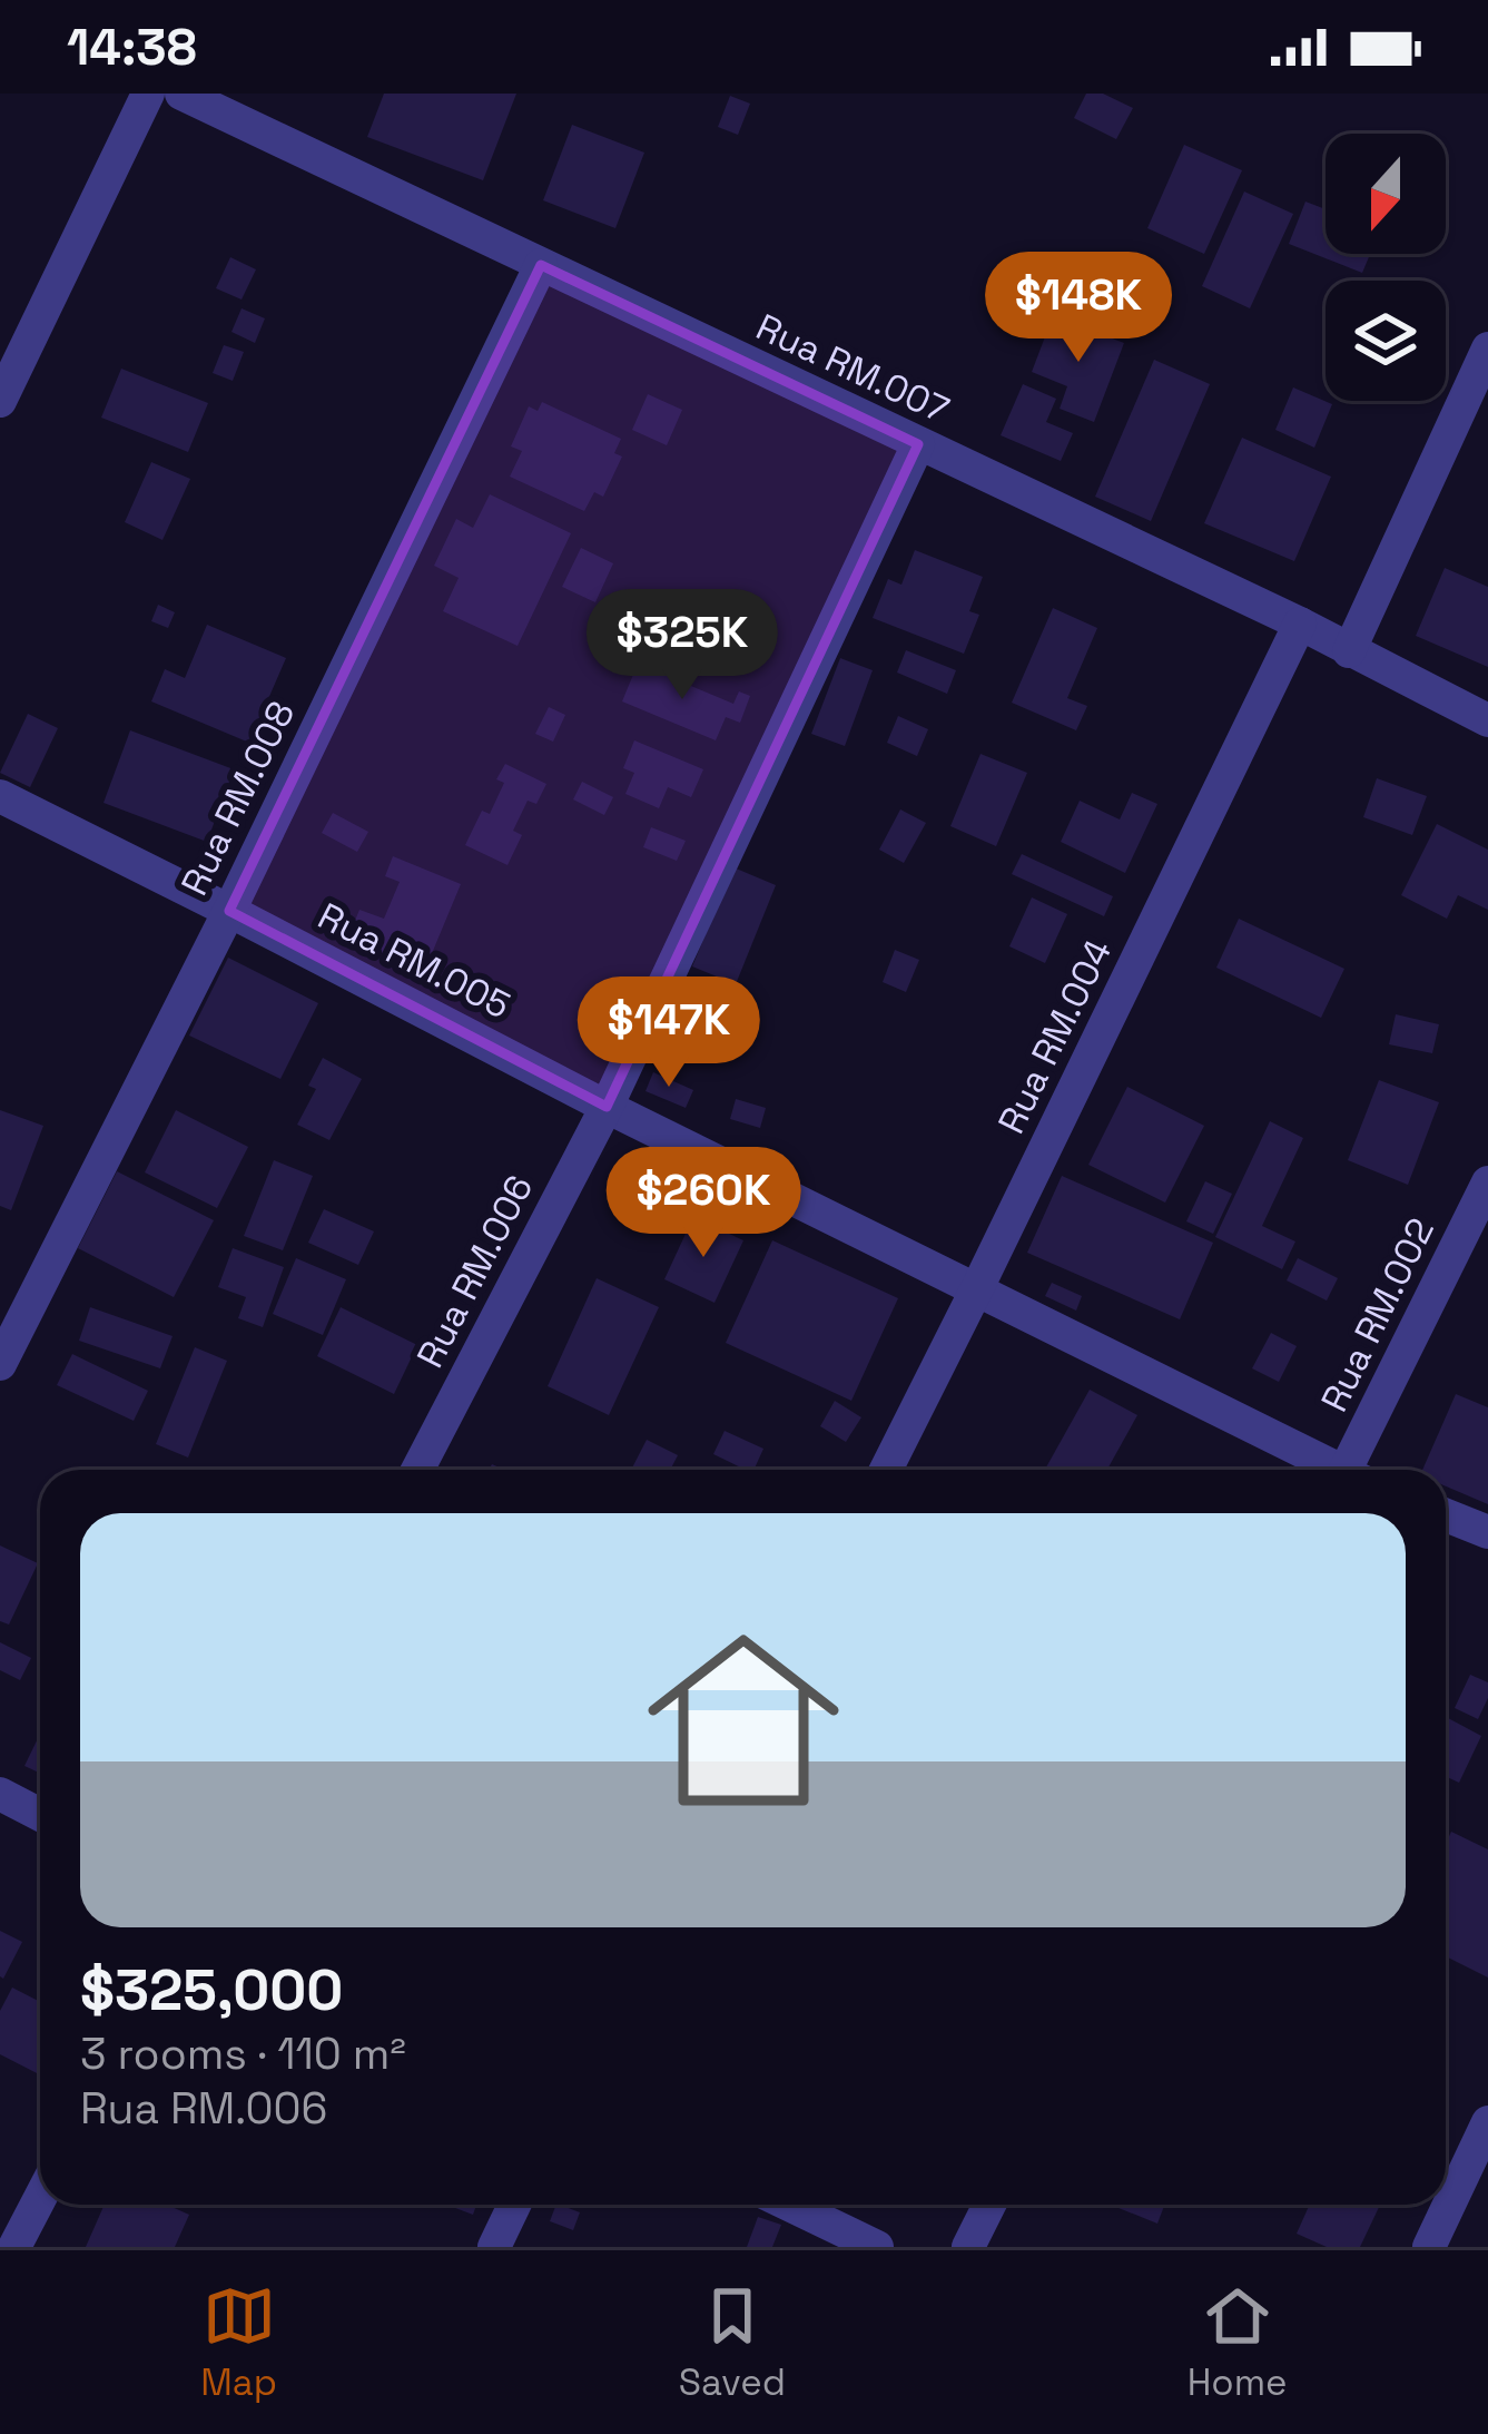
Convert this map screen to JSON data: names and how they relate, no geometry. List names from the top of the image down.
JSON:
{
  "streets": {
    "street": [
      "Rua RM.007",
      "Rua RM.008",
      "Rua RM.005",
      "Rua RM.004",
      "Rua RM.006",
      "Rua RM.002"
    ]
  },
  "crossings": [
    ["Rua RM.007", "Rua RM.008"],
    ["Rua RM.007", "Rua RM.004"],
    ["Rua RM.007", "Rua RM.006"],
    ["Rua RM.008", "Rua RM.005"],
    ["Rua RM.005", "Rua RM.004"],
    ["Rua RM.005", "Rua RM.006"]
  ],
  "north": "bottom",
  "page": {
    "status": "14:38",
    "price": [
      "$148K",
      "$325K",
      "$147K",
      "$260K"
    ],
    "list": [
      {
        "name": "$325,000",
        "note": "3 rooms · 110 m² · Rua RM.006"
      }
    ],
    "tabs": ["Map", "Saved", "Home"]
  }
}
